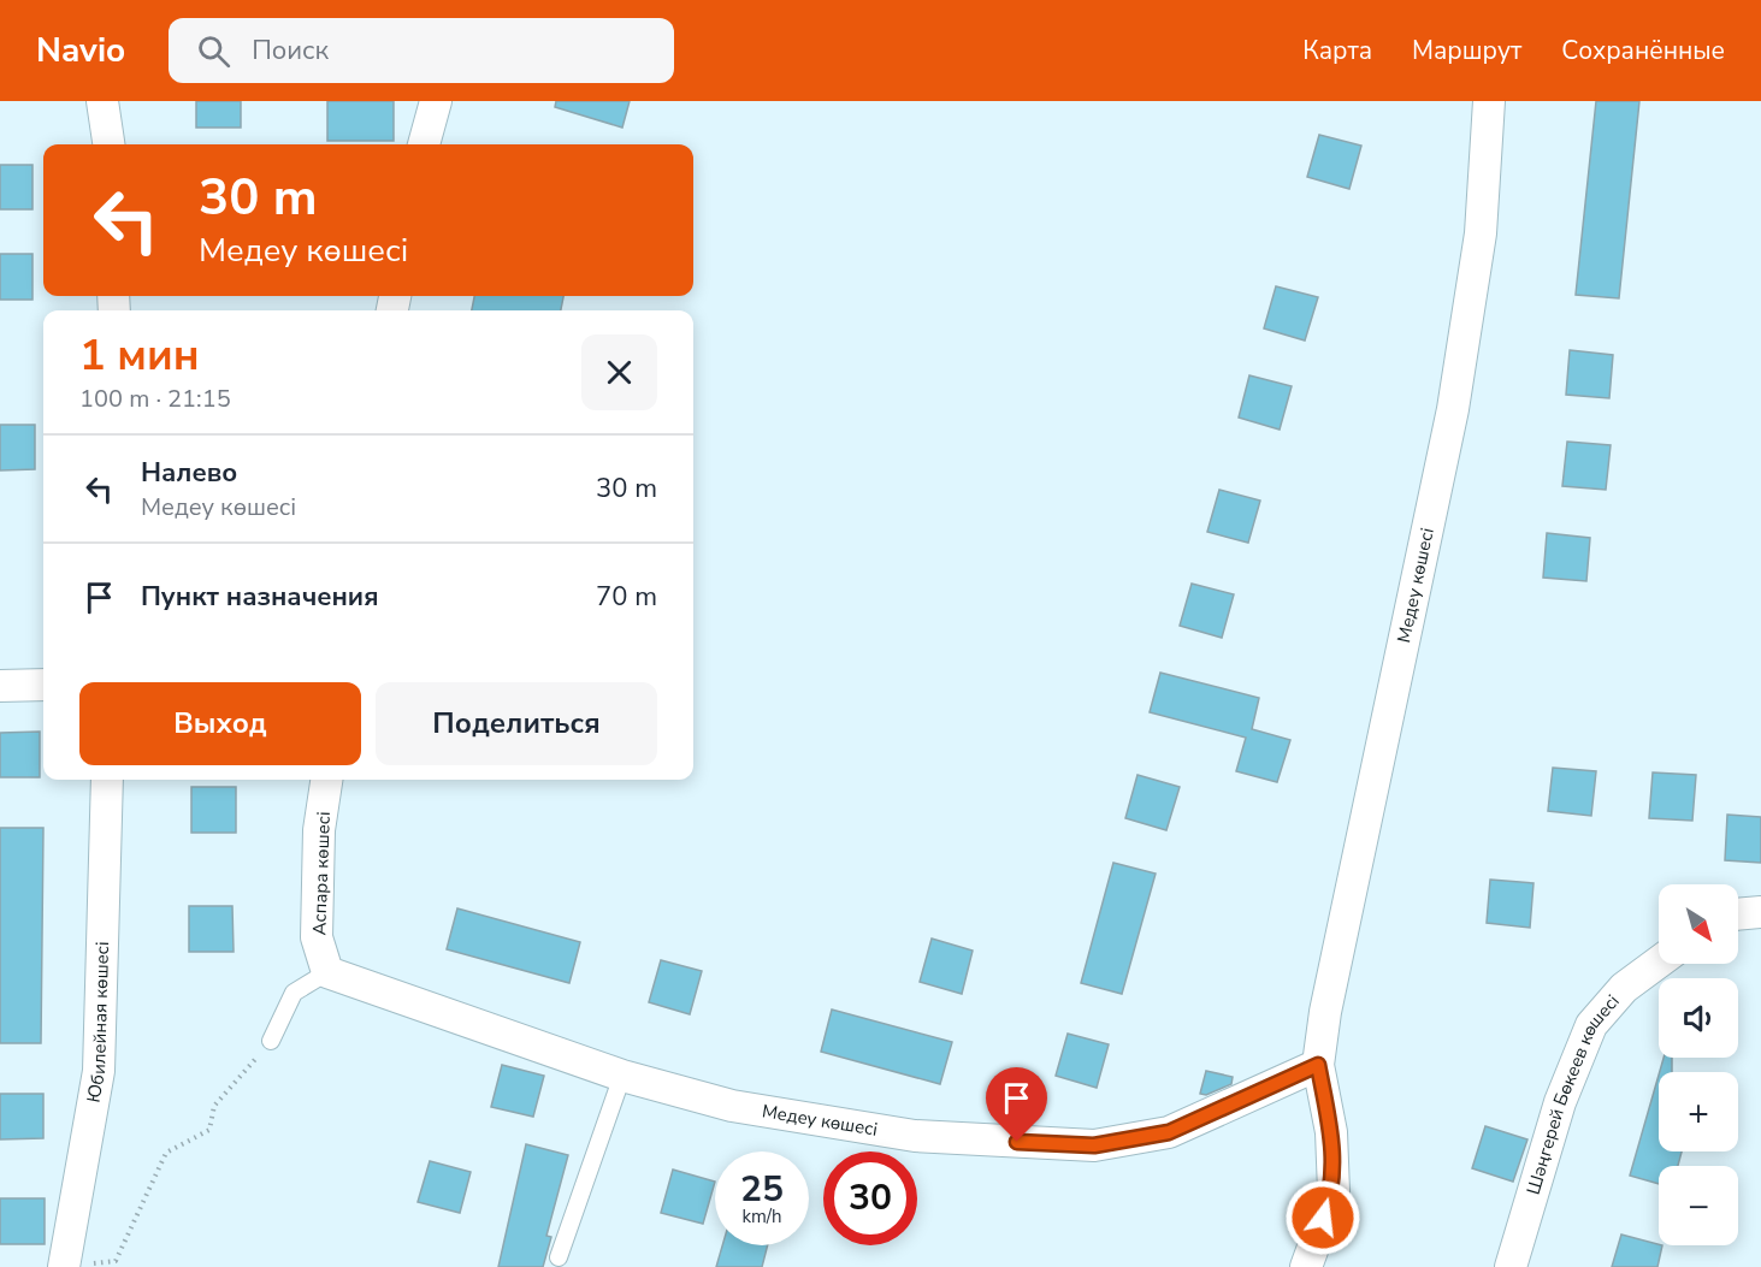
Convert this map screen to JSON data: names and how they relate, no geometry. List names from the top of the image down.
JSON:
{
  "streets": {
    "street": [
      "Медеу көшесі",
      "Аспара көшесі",
      "Юбилейная көшесі",
      "Шәңгерей Бөкеев көшесі"
    ]
  },
  "crossings": [
    ["Медеу көшесі", "Аспара көшесі"]
  ],
  "north": "bottom right",
  "page": {
    "header": "Navio",
    "search": "Поиск",
    "nav": ["Карта", "Маршрут", "Сохранённые"],
    "turn": ["30 m", "Медеу көшесі"],
    "heading": ["1 мин", "100 m · 21:15"],
    "list": [
      {
        "name": "Налево",
        "note": "Медеу көшесі",
        "value": "30 m"
      },
      {
        "name": "Пункт назначения",
        "value": "70 m"
      }
    ],
    "buttons": ["Выход", "Поделиться"],
    "map_buttons": ["+", "−"],
    "speed": "25 km/h",
    "limit": "30"
  }
}
